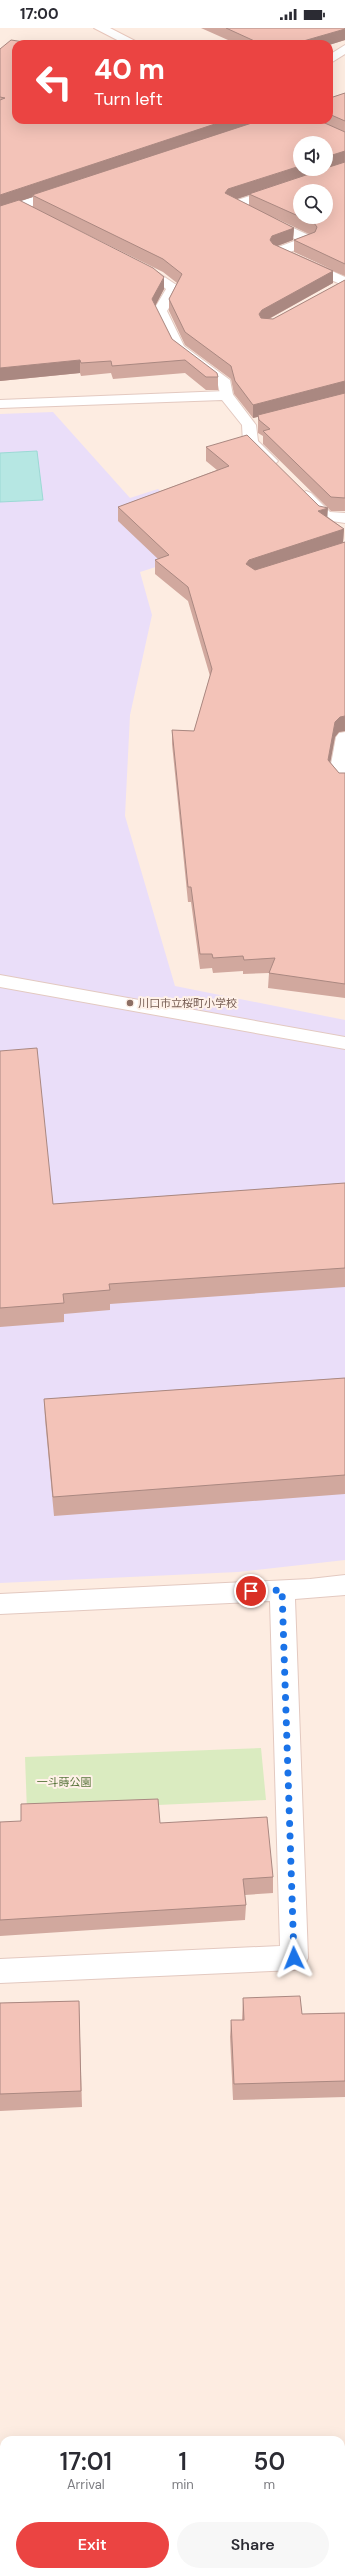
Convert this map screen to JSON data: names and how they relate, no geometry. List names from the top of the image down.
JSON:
{
  "parks": ["一斗蒔公園"],
  "places": ["川口市立桜町小学校"],
  "page": {
    "status": "17:00",
    "turn": ["40 m", "Turn left"],
    "eta": [
      "17:01",
      "Arrival",
      "1",
      "min",
      "50",
      "m"
    ],
    "buttons": ["Exit", "Share"]
  }
}
